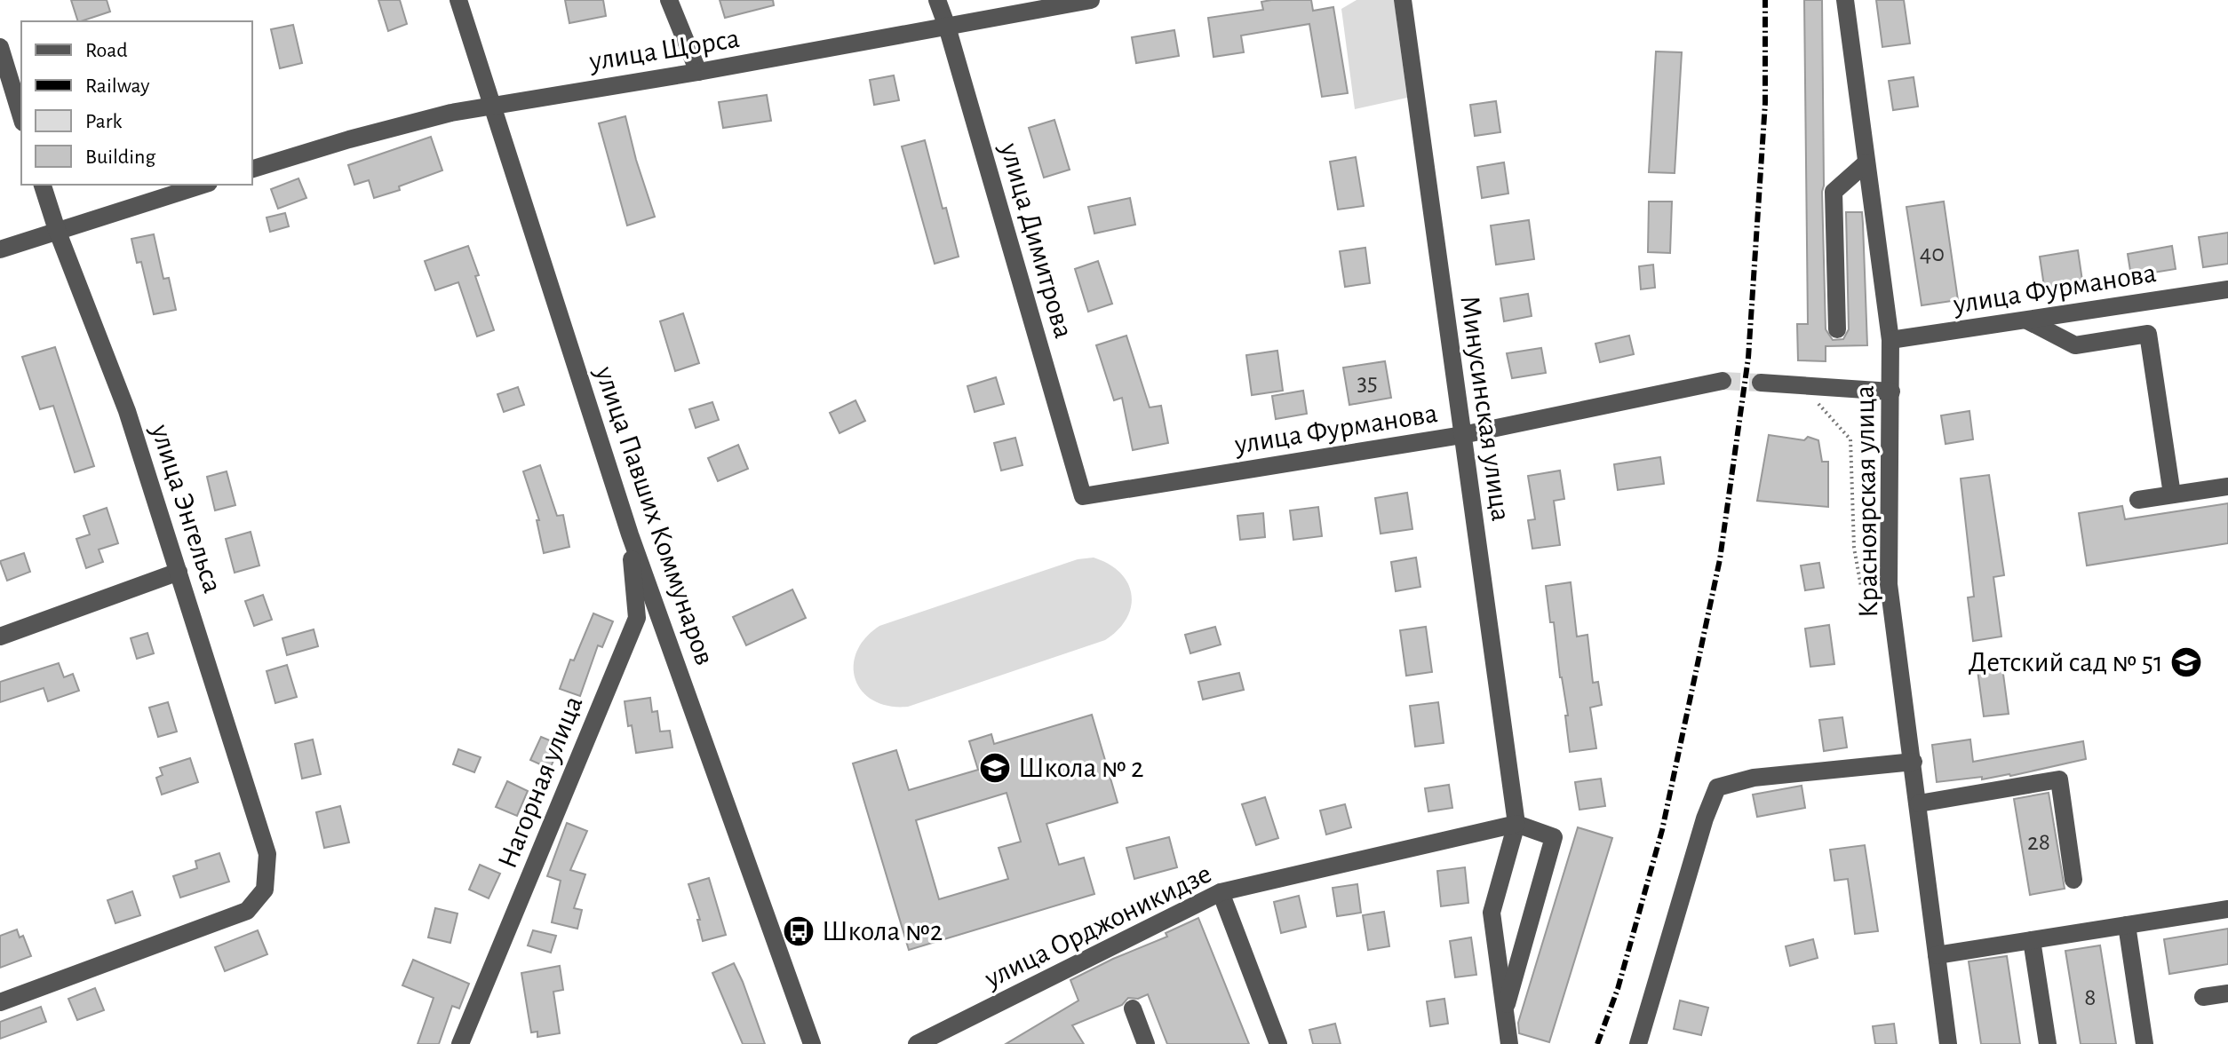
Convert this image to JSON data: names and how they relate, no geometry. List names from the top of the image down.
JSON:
{
  "streets": {
    "street": [
      "улица Щорса",
      "улица Димитрова",
      "улица Фурманова",
      "Минусинская улица",
      "Красноярская улица",
      "улица Энгельса",
      "улица Павших Коммунаров",
      "Нагорная улица",
      "улица Орджоникидзе"
    ]
  },
  "crossings": [
    ["улица Щорса", "улица Димитрова"],
    ["улица Щорса", "улица Павших Коммунаров"],
    ["улица Димитрова", "улица Фурманова"],
    ["улица Фурманова", "Минусинская улица"],
    ["улица Фурманова", "Красноярская улица"],
    ["Минусинская улица", "улица Орджоникидзе"],
    ["улица Павших Коммунаров", "Нагорная улица"]
  ],
  "places": {
    "school or university": ["Детский сад № 51", "Школа № 2"],
    "bus stop": ["Школа №2"]
  },
  "house_numbers": [
    "40",
    "35",
    "28",
    "8"
  ],
  "legend": [
    "Road",
    "Railway",
    "Park",
    "Building"
  ]
}
